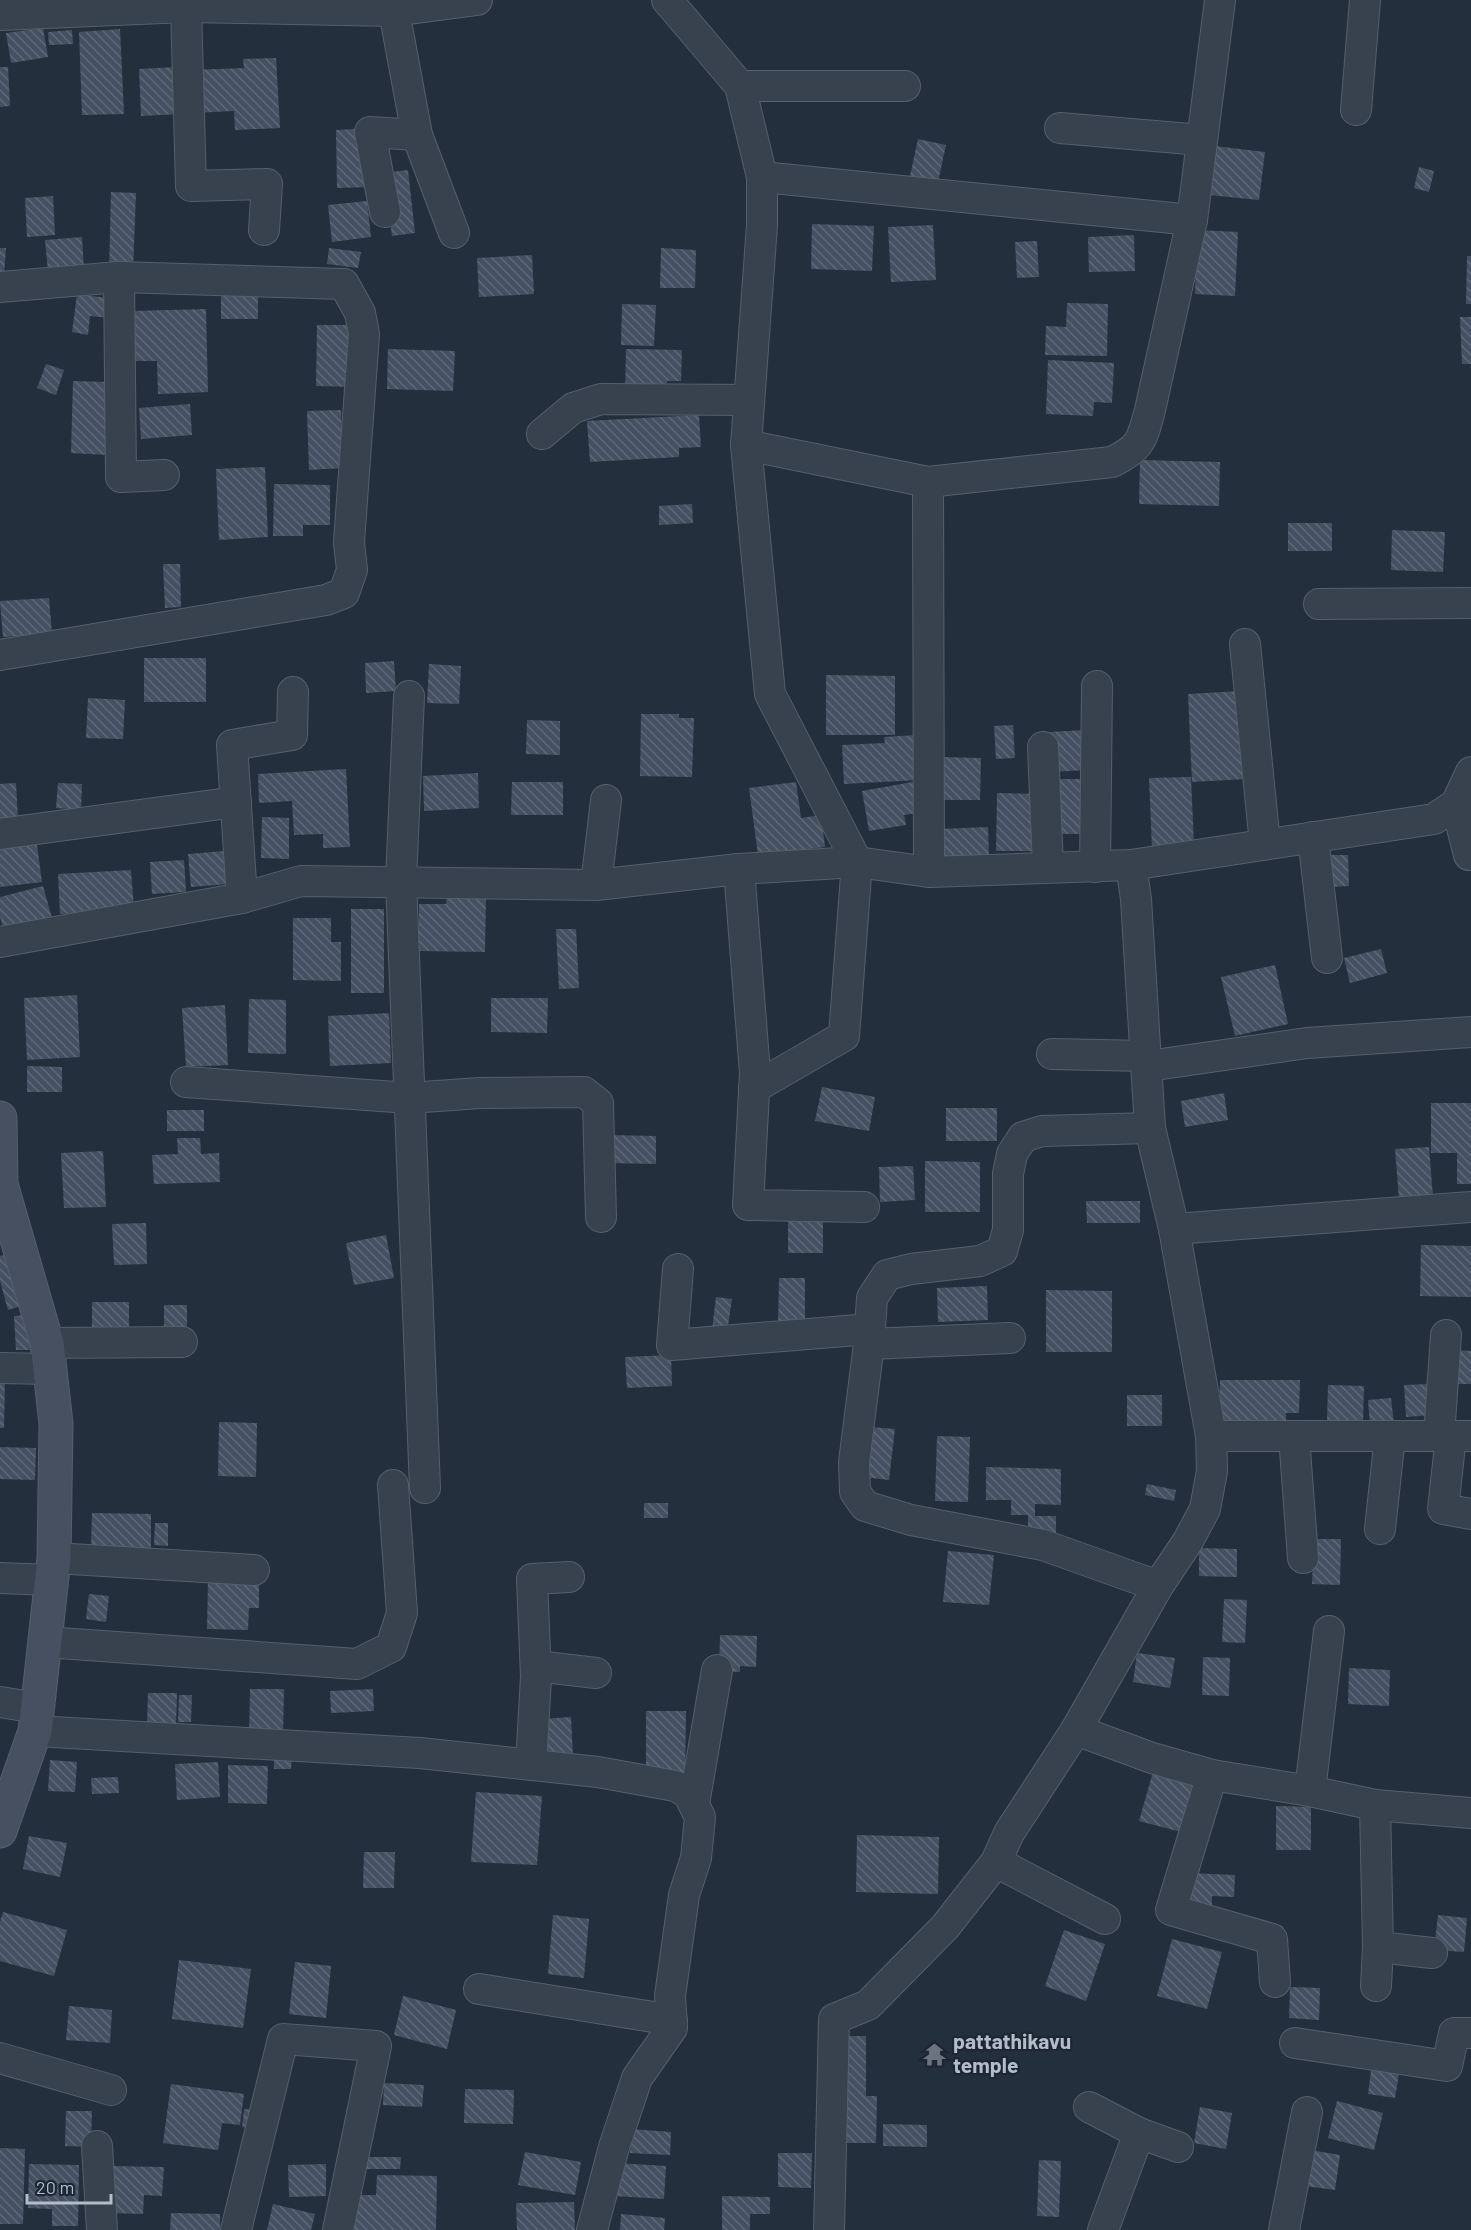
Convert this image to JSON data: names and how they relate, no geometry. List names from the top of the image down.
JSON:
{
  "places": {
    "temple": ["pattathikavu temple"]
  },
  "scale_bar": "20 m"
}
